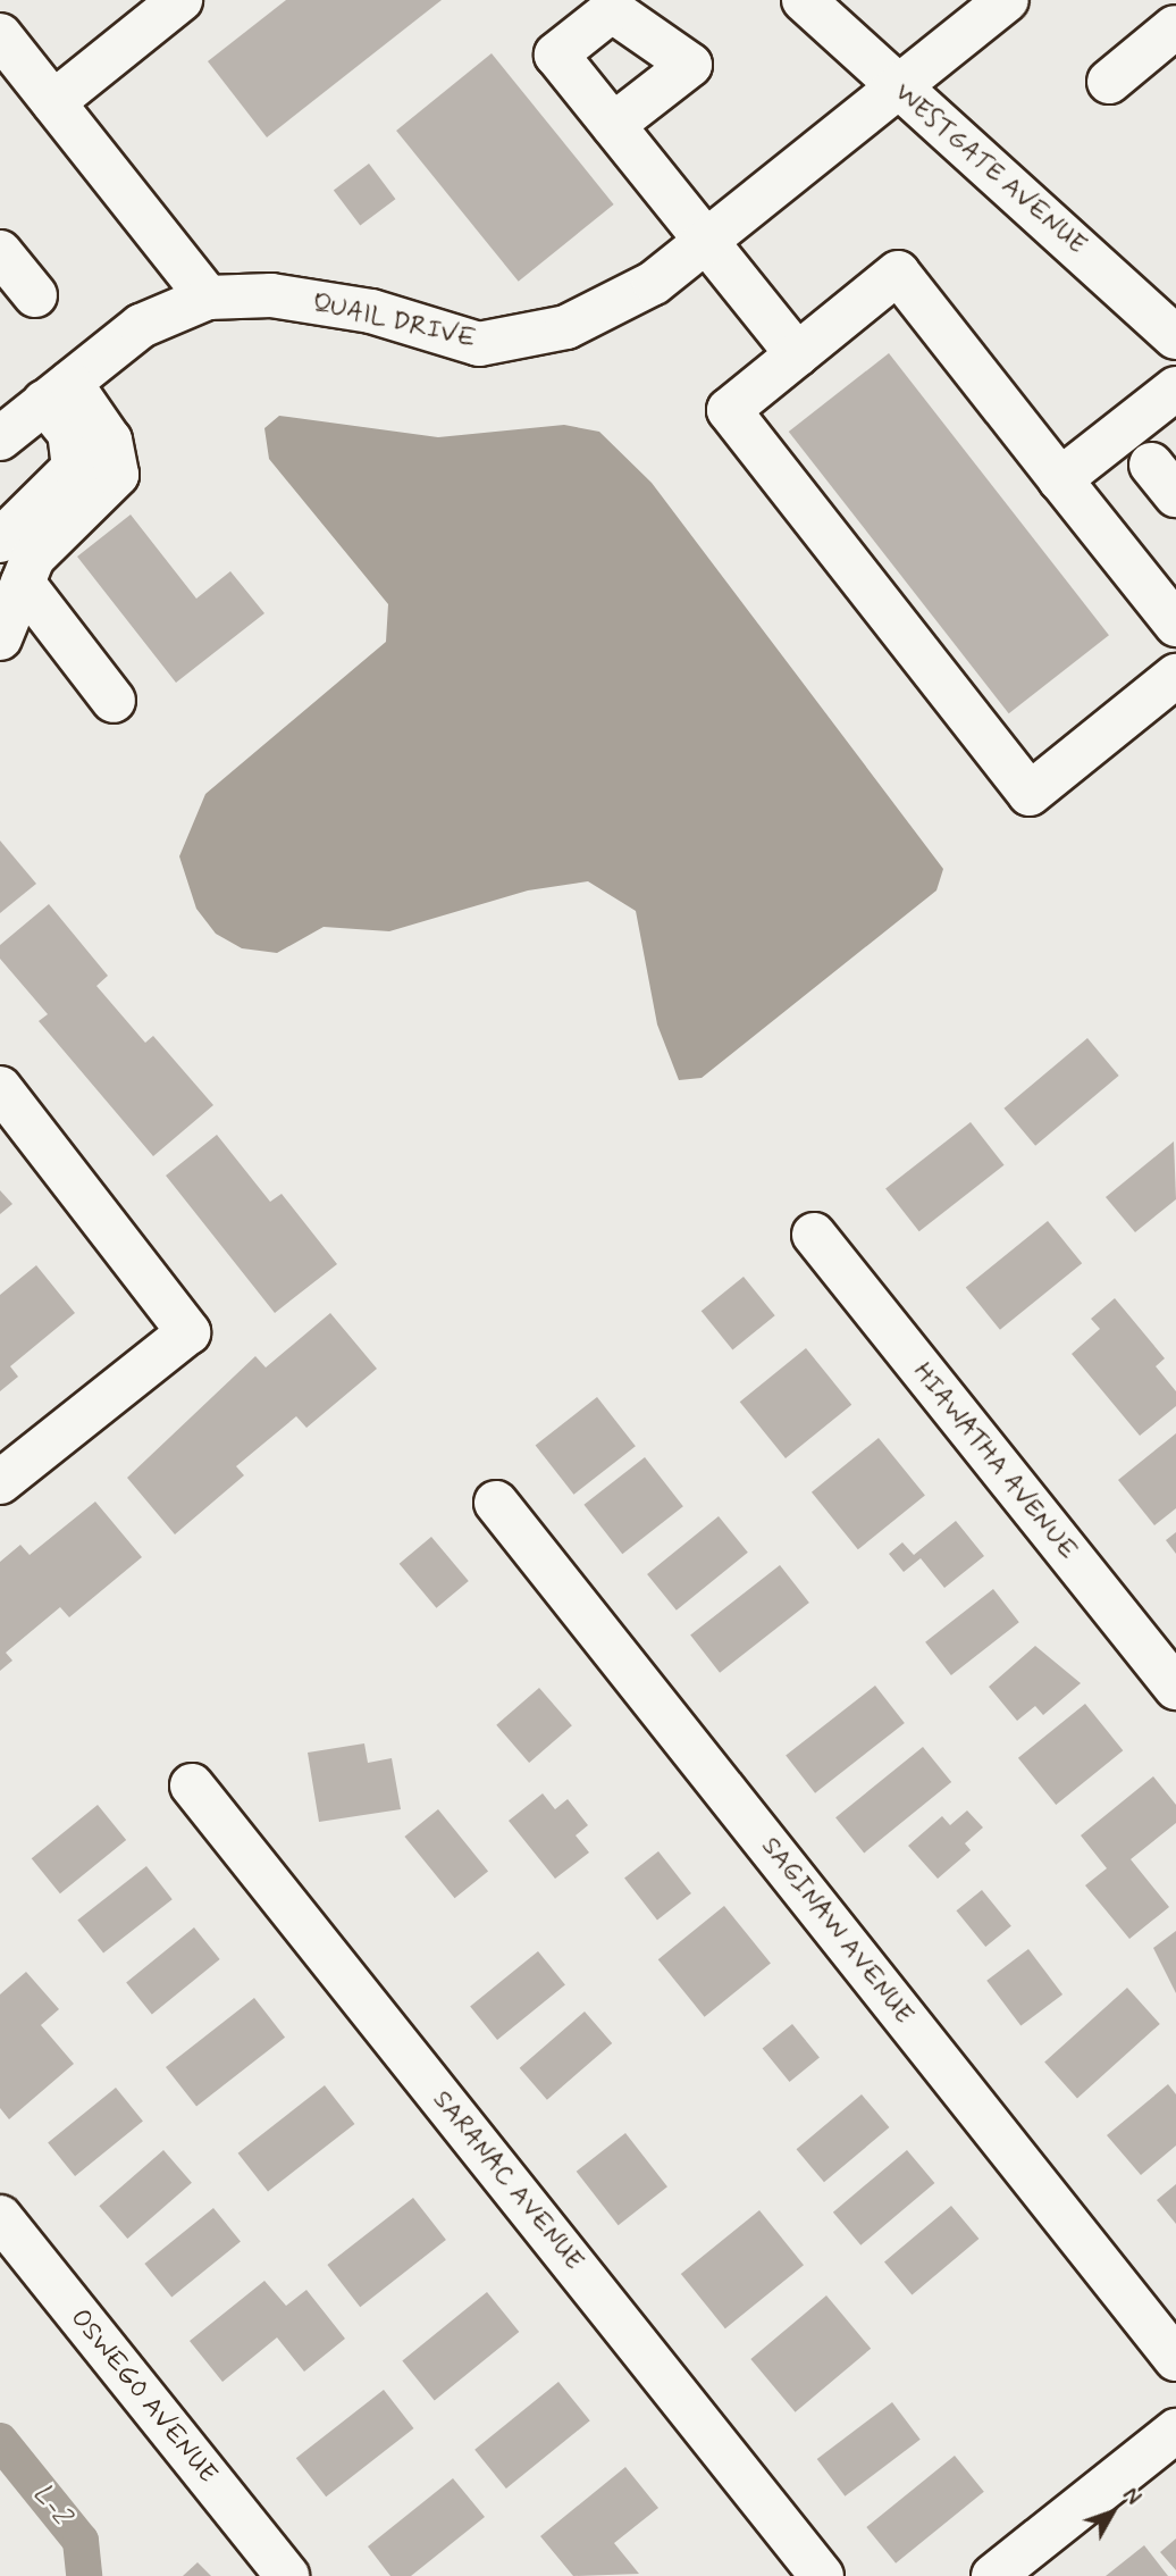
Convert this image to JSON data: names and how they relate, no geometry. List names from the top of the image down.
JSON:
{
  "streets": {
    "street": [
      "WESTGATE AVENUE",
      "QUAIL DRIVE",
      "HIAWATHA AVENUE",
      "SAGINAW AVENUE",
      "SARANAC AVENUE",
      "OSWEGO AVENUE"
    ]
  },
  "crossings": [
    ["WESTGATE AVENUE", "QUAIL DRIVE"]
  ],
  "water": ["L-2"],
  "north": "top right"
}
